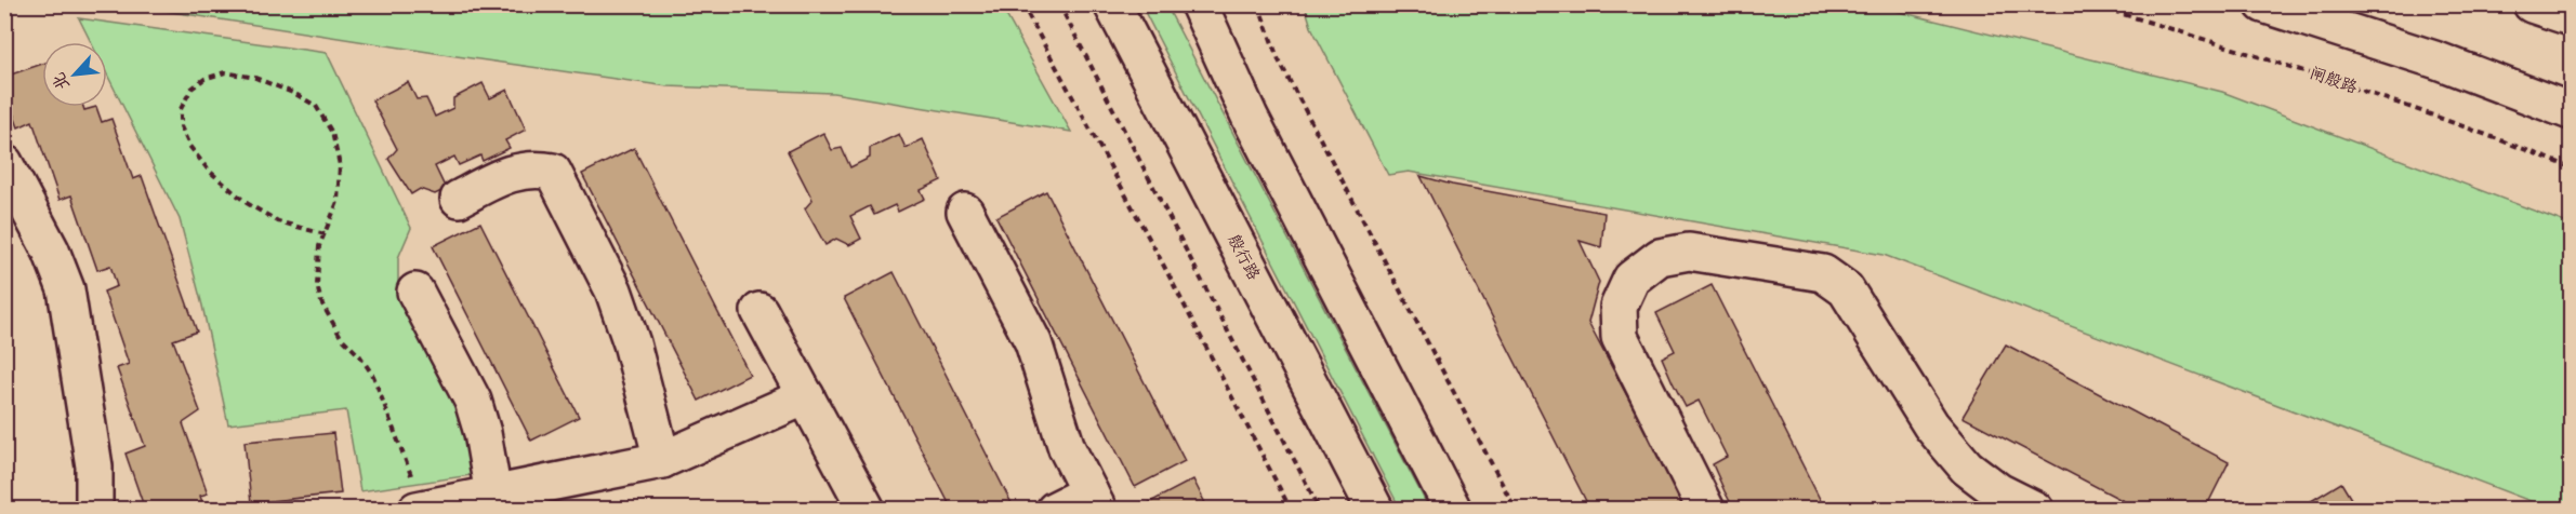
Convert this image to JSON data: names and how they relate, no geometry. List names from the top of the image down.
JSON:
{
  "streets": {
    "main road": ["殷行路"],
    "path": ["闸殷路"]
  },
  "north": "bottom left"
}
